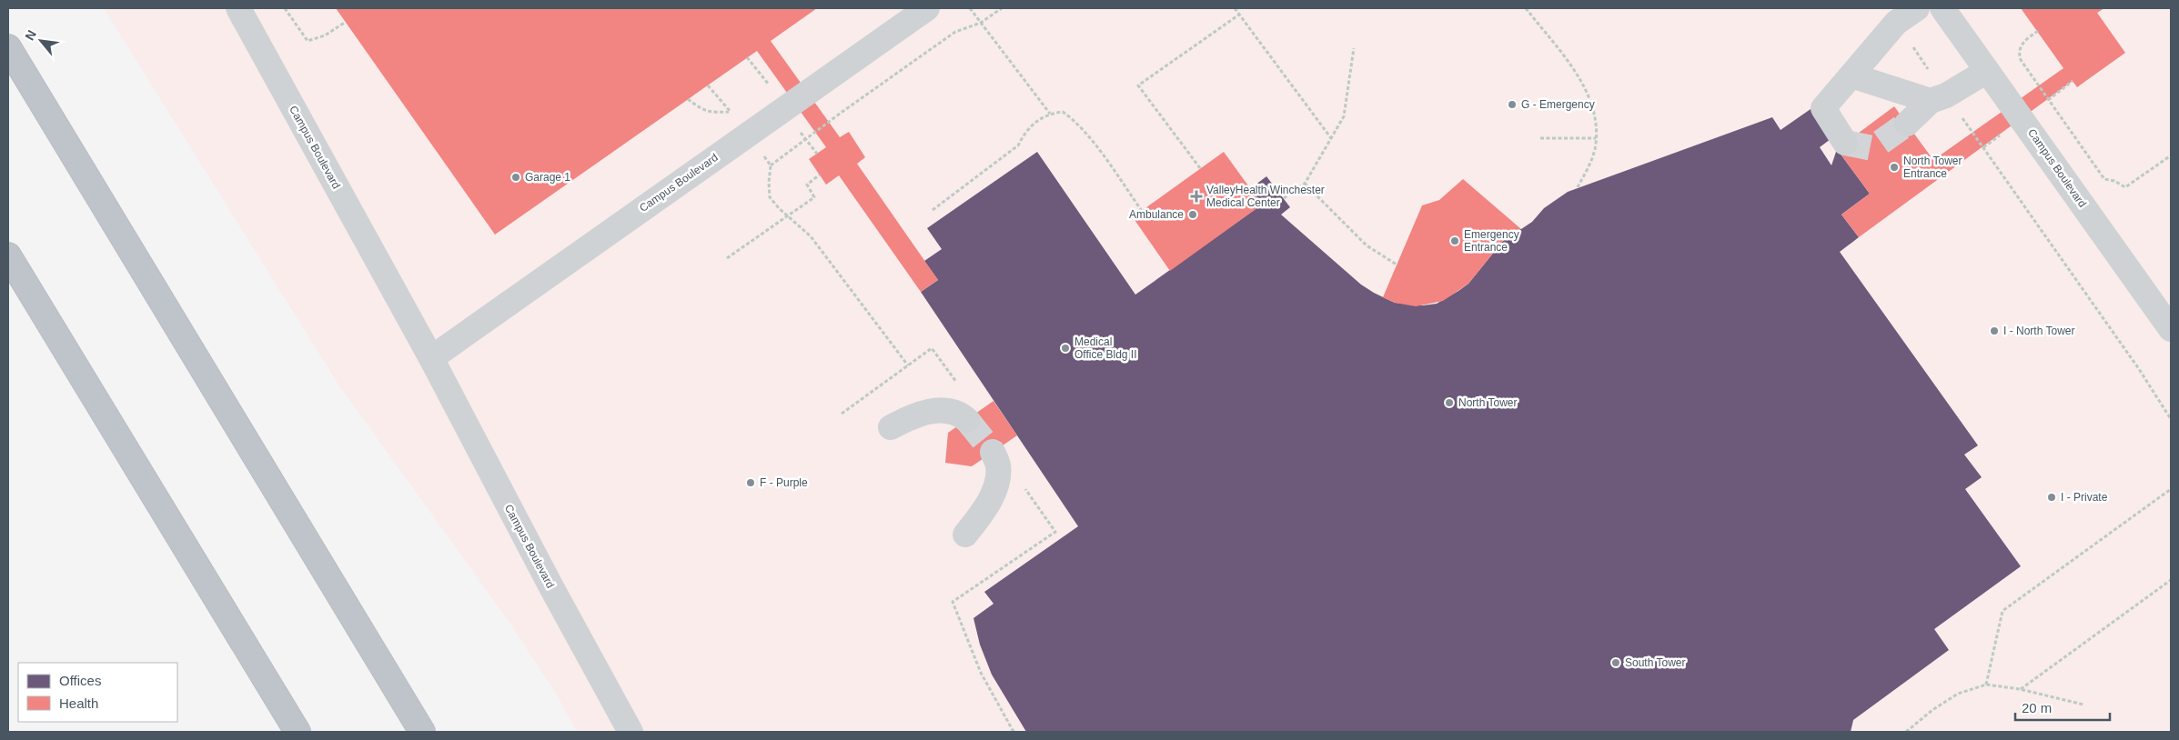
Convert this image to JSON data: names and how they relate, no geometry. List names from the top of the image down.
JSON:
{
  "streets": {
    "street": ["Campus Boulevard"]
  },
  "places": {
    "other": [
      "G - Emergency",
      "North Tower Entrance",
      "Garage 1",
      "Ambulance",
      "Emergency Entrance",
      "I - North Tower",
      "Medical Office Bldg II",
      "North Tower",
      "F - Purple",
      "I - Private",
      "South Tower"
    ],
    "health": ["ValleyHealth Winchester Medical Center"]
  },
  "legend": ["Offices", "Health"],
  "scale_bar": "20 m",
  "north": "top left"
}
